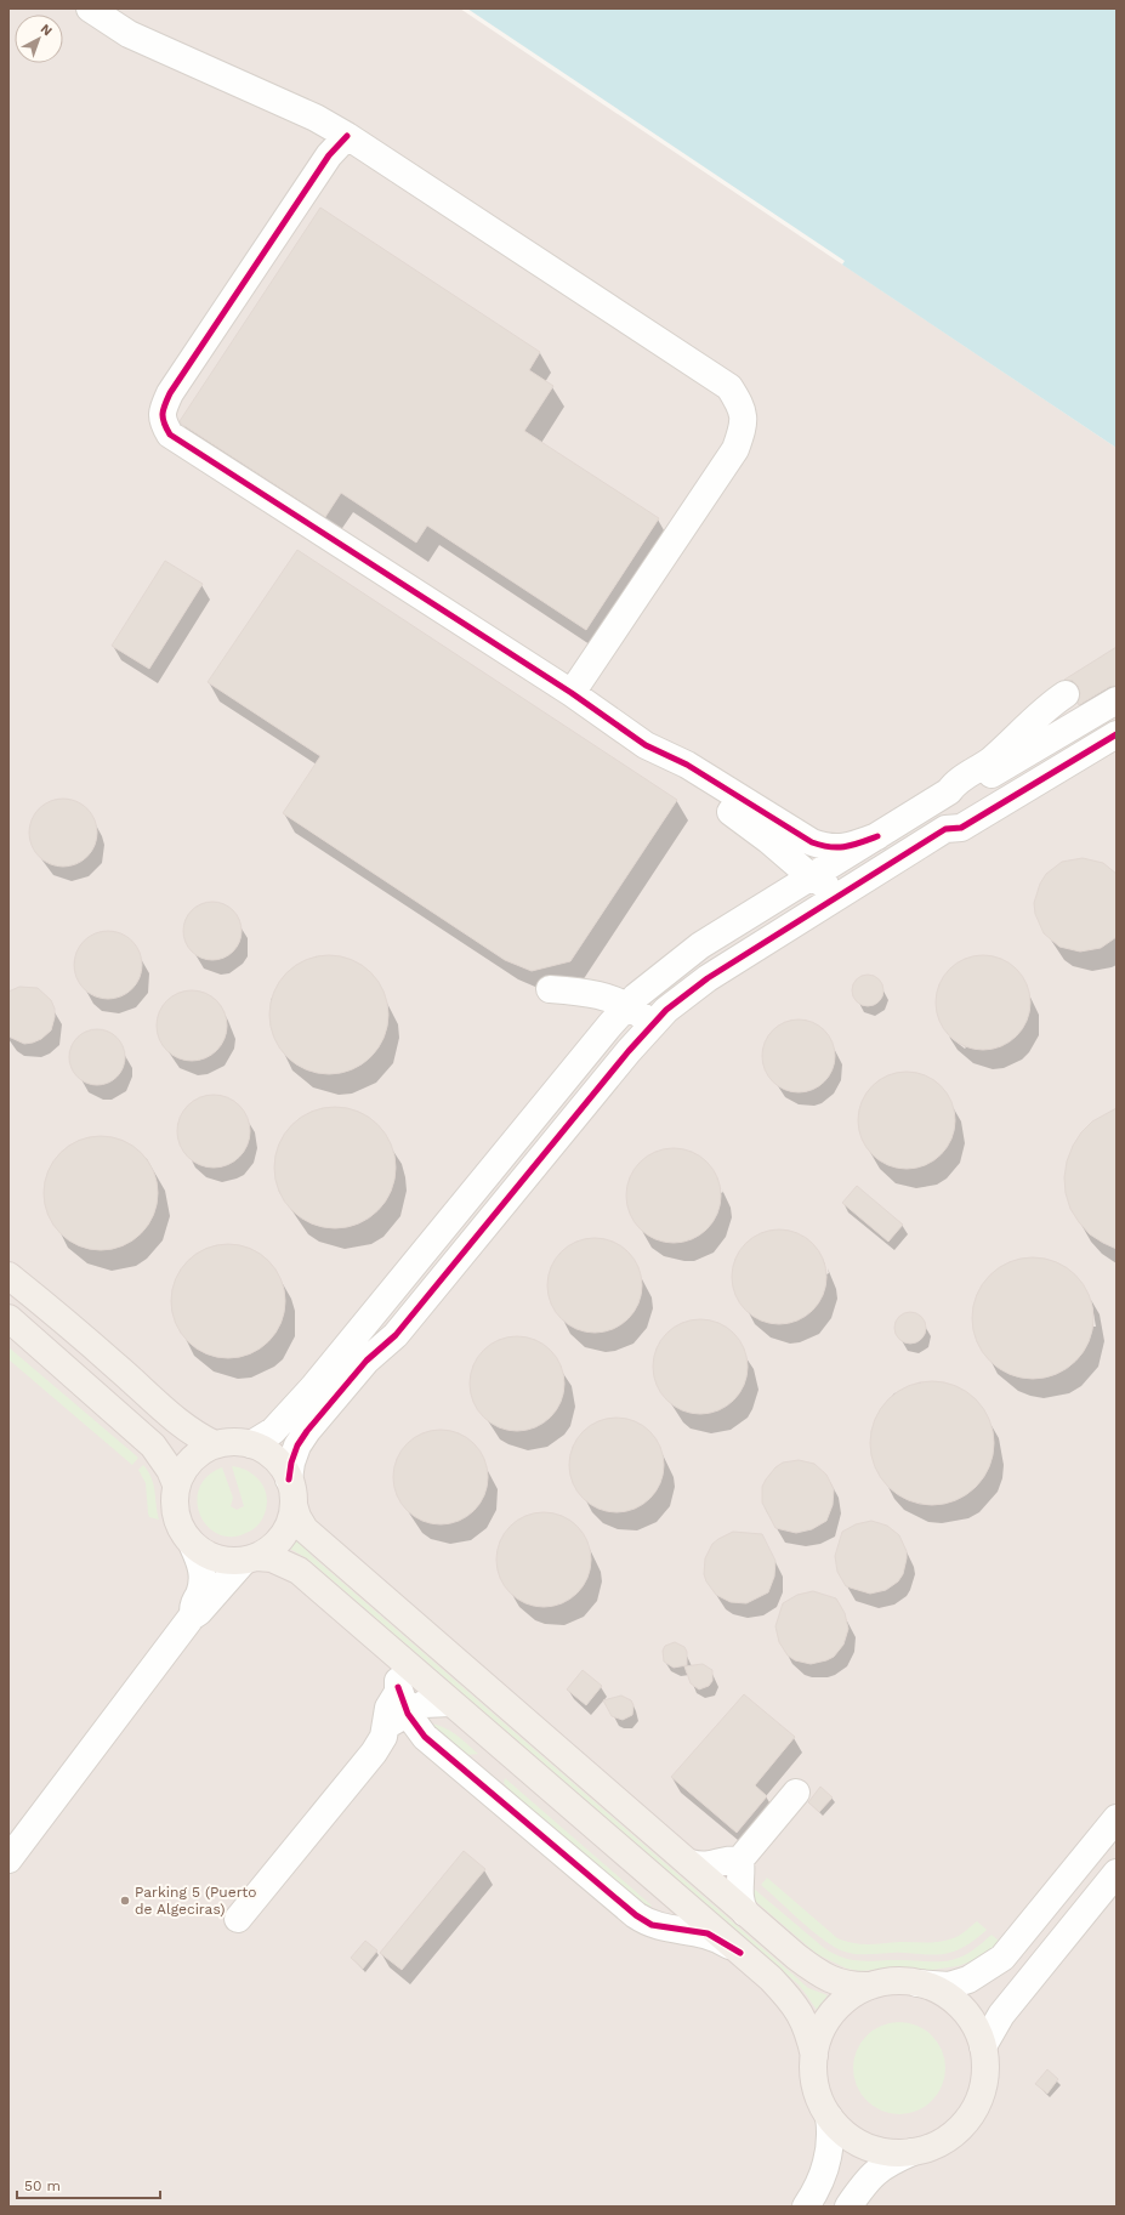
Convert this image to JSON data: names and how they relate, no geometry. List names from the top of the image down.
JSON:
{
  "places": ["Parking 5 (Puerto de Algeciras)"],
  "scale_bar": "50 m",
  "north": "top right"
}
